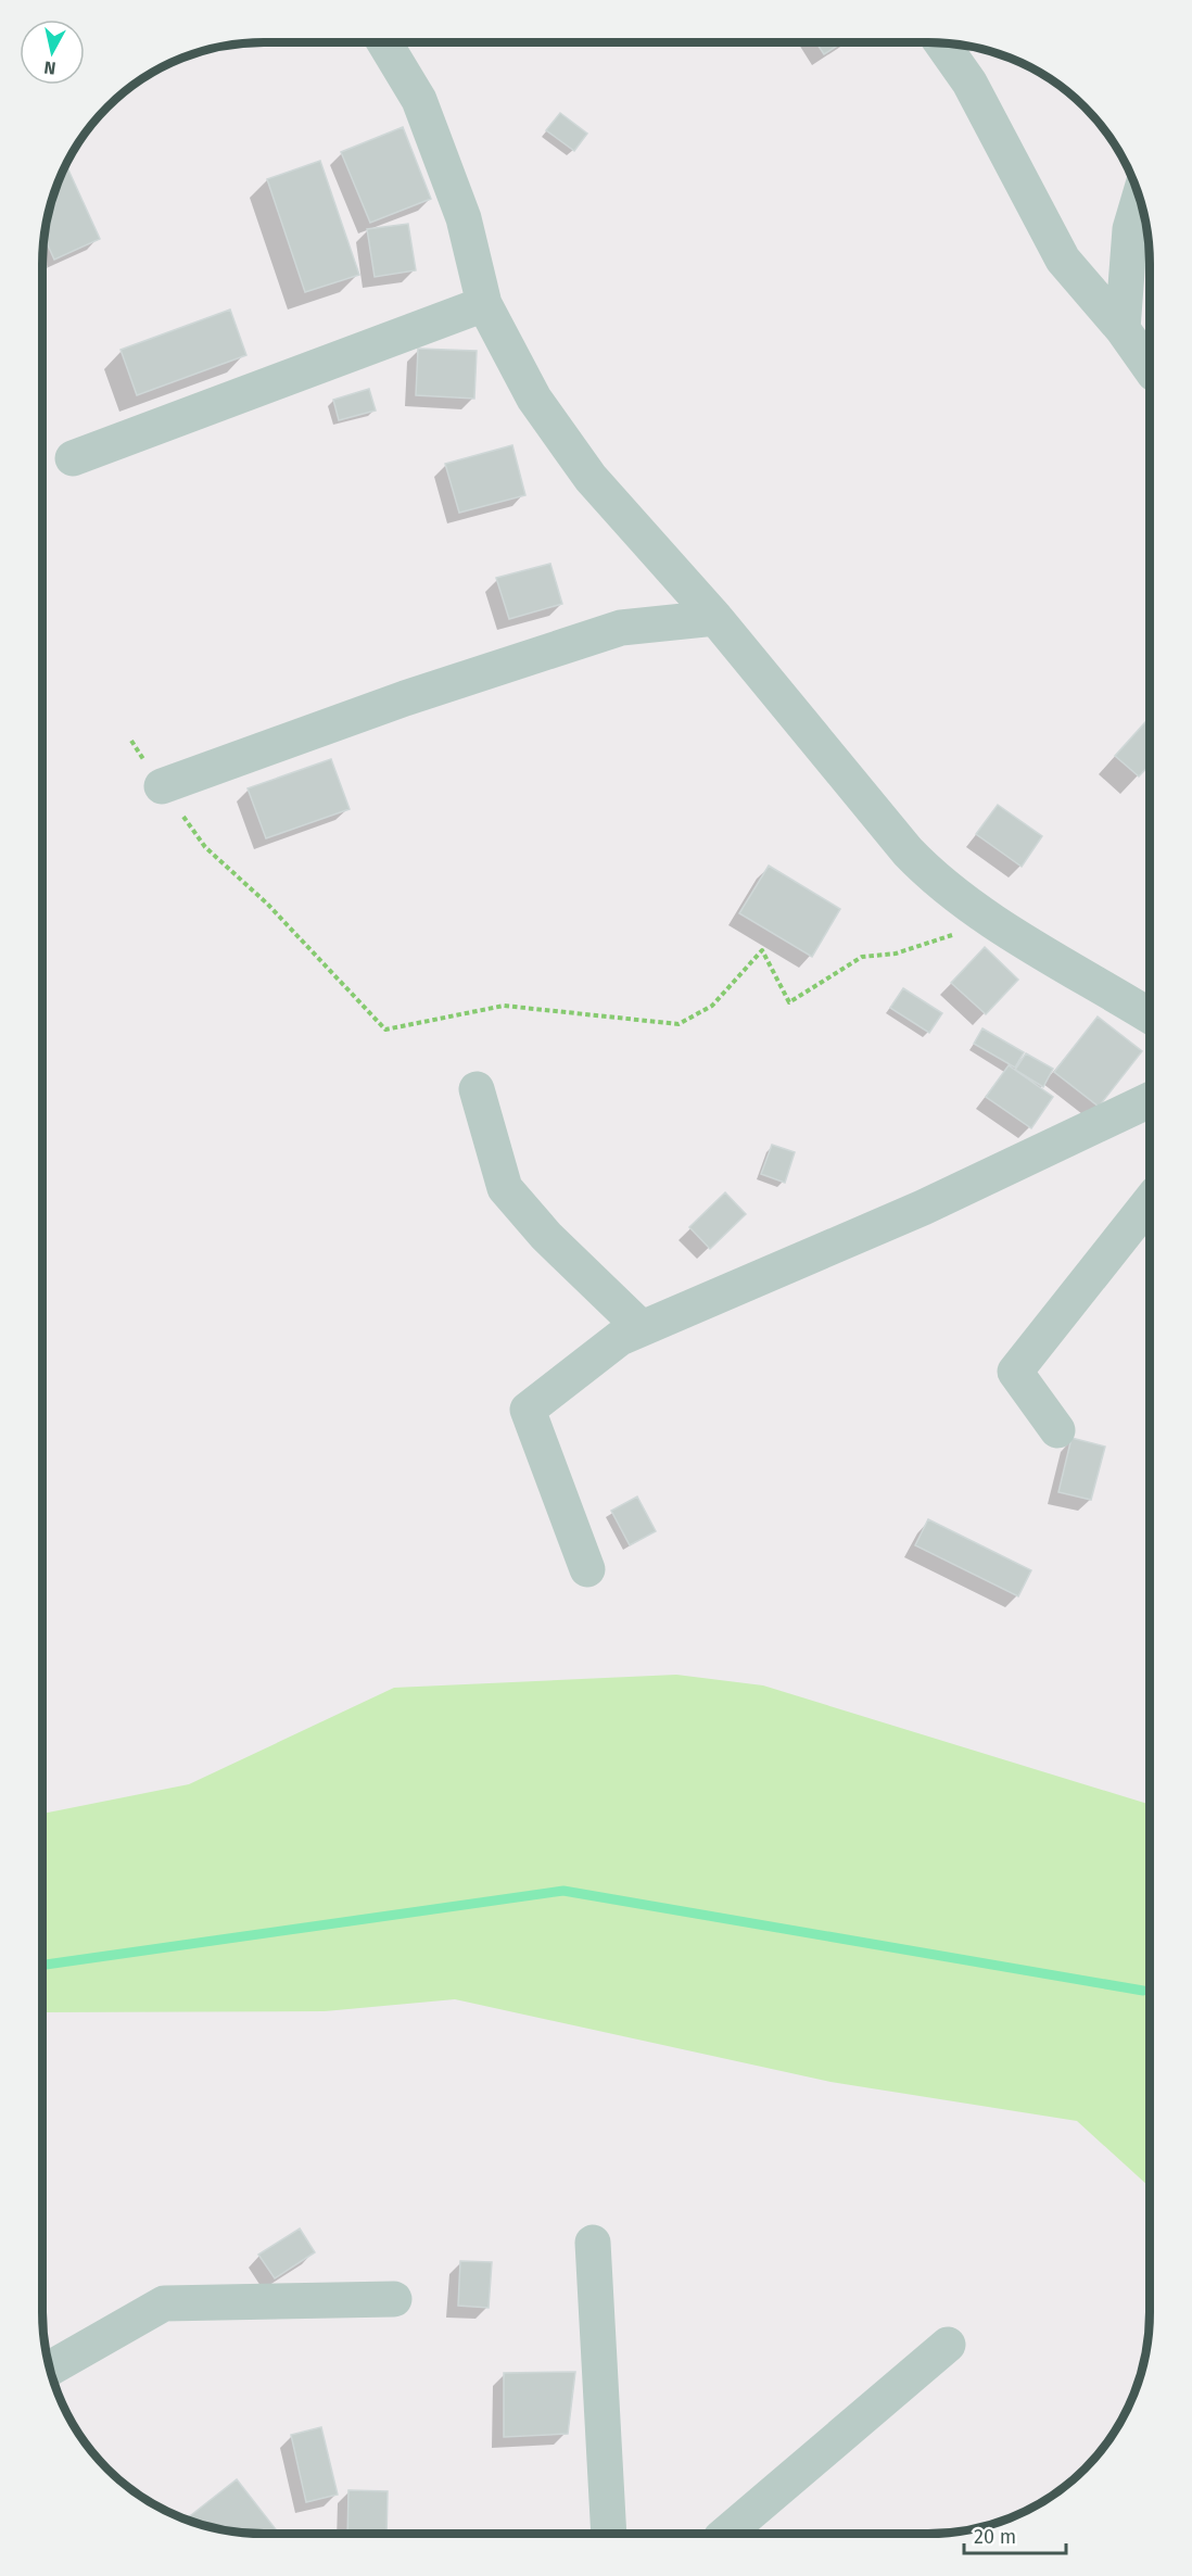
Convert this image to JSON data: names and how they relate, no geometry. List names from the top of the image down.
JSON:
{
  "scale_bar": "20 m",
  "north": "bottom"
}
